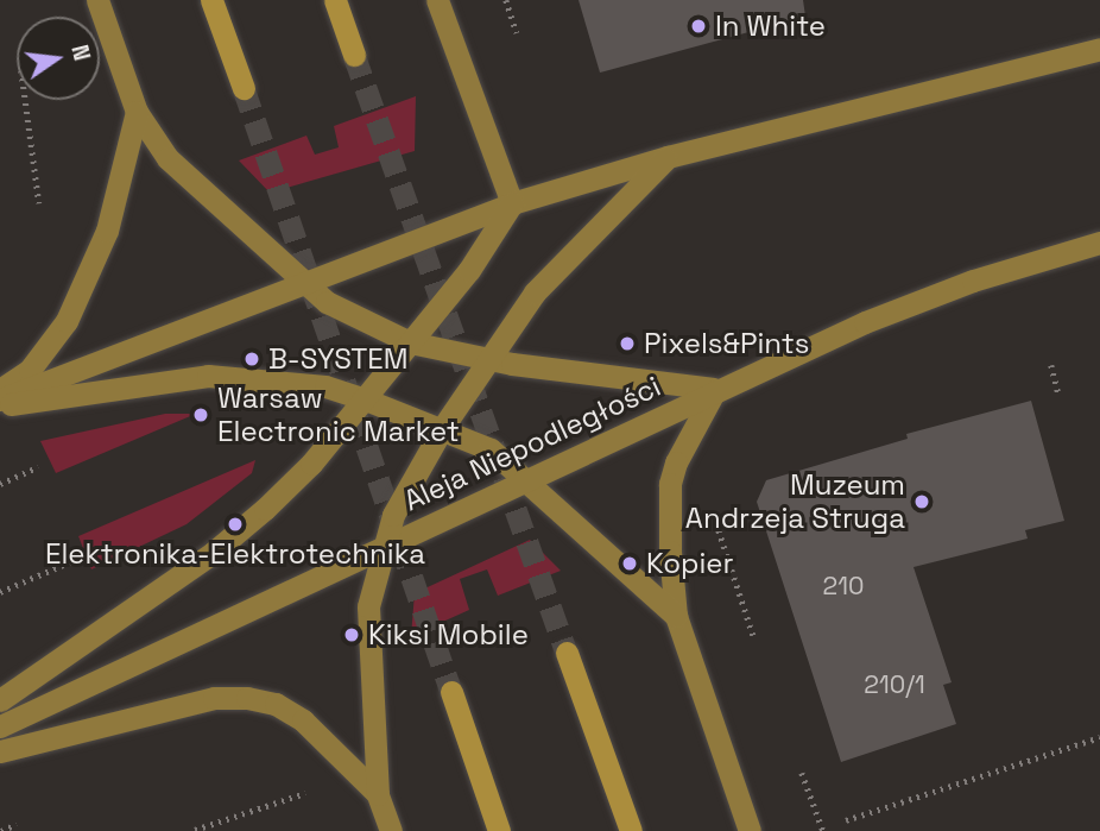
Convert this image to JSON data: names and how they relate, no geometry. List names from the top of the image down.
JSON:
{
  "streets": {
    "main road": ["Aleja Niepodległości"]
  },
  "places": [
    "In White",
    "Pixels&Pints",
    "B-SYSTEM",
    "Warsaw Electronic Market",
    "Muzeum Andrzeja Struga",
    "Elektronika-Elektrotechnika",
    "Kopier",
    "Kiksi Mobile"
  ],
  "house_numbers": ["210", "210/1"],
  "north": "right"
}
